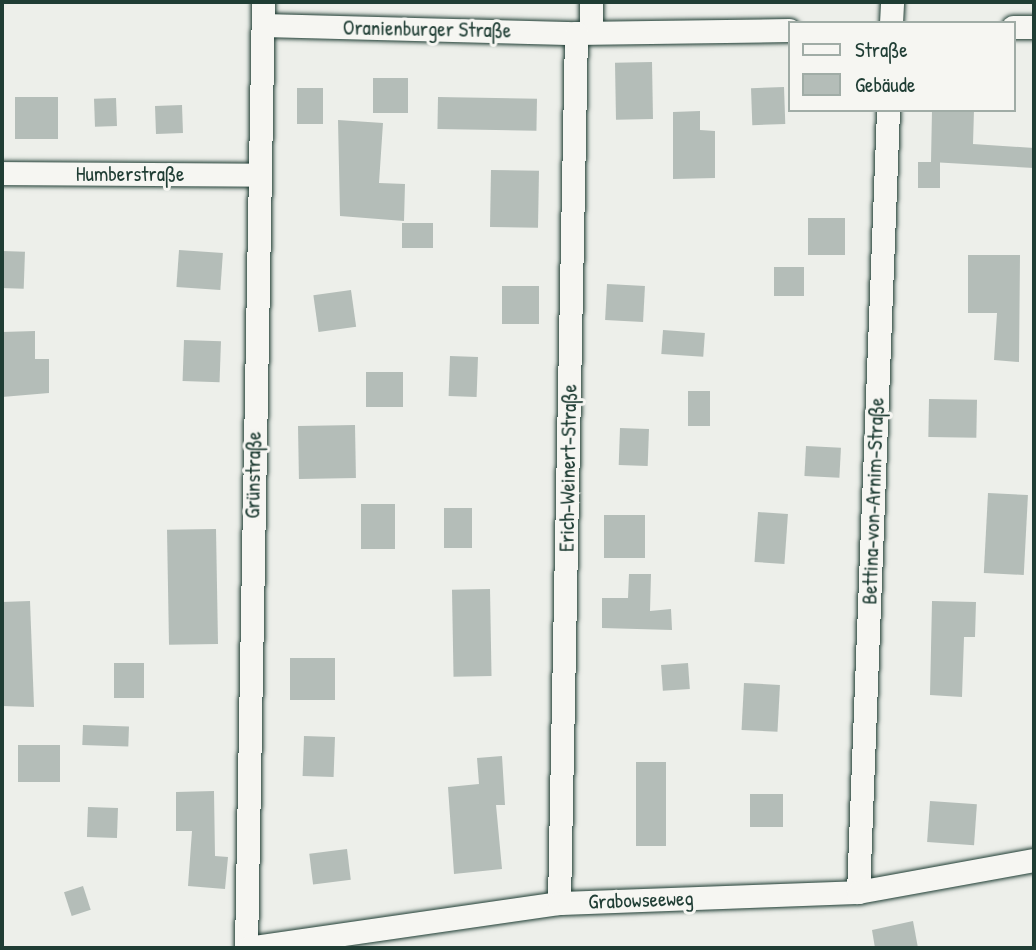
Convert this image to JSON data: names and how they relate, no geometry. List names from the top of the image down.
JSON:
{
  "streets": {
    "street": [
      "Oranienburger Straße",
      "Humberstraße",
      "Erich-Weinert-Straße",
      "Grünstraße",
      "Bettina-von-Arnim-Straße",
      "Grabowseeweg"
    ]
  },
  "crossings": [
    ["Oranienburger Straße", "Erich-Weinert-Straße"],
    ["Oranienburger Straße", "Grünstraße"],
    ["Humberstraße", "Grünstraße"],
    ["Erich-Weinert-Straße", "Grabowseeweg"],
    ["Grünstraße", "Grabowseeweg"],
    ["Bettina-von-Arnim-Straße", "Grabowseeweg"]
  ],
  "legend": ["Straße", "Gebäude"]
}
